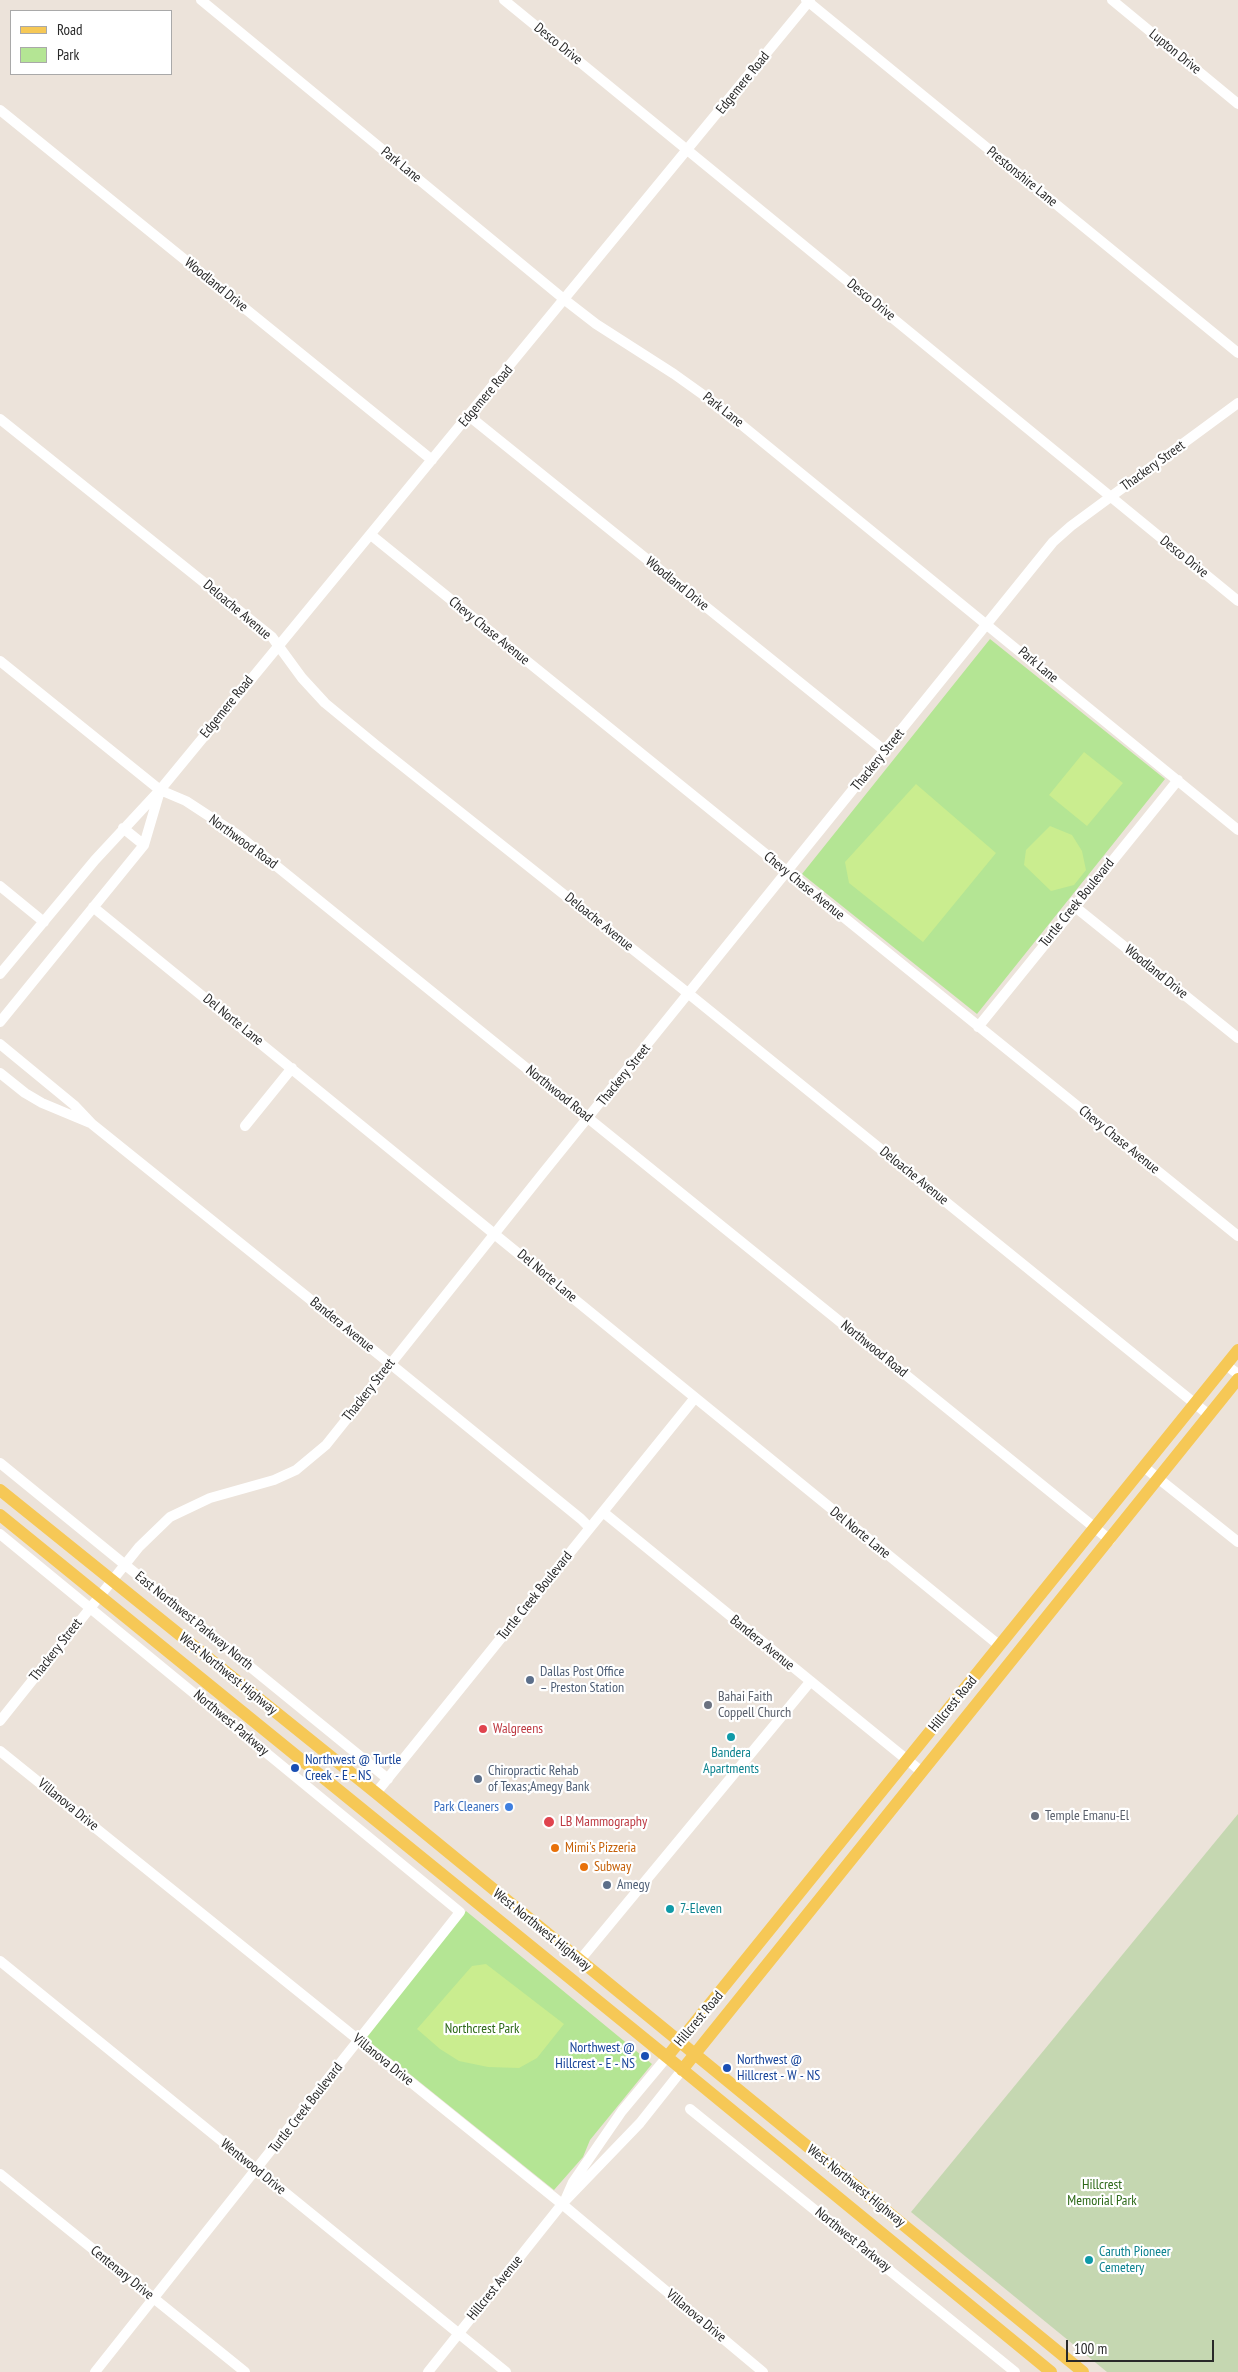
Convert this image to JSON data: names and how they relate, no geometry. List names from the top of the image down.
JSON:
{
  "streets": {
    "main road": ["West Northwest Highway", "Hillcrest Road"],
    "street": [
      "Desco Drive",
      "Lupton Drive",
      "Edgemere Road",
      "Park Lane",
      "Prestonshire Lane",
      "Woodland Drive",
      "Thackery Street",
      "Deloache Avenue",
      "Chevy Chase Avenue",
      "Northwood Road",
      "Turtle Creek Boulevard",
      "Del Norte Lane",
      "Bandera Avenue",
      "East Northwest Parkway North",
      "Northwest Parkway",
      "Villanova Drive",
      "Wentwood Drive",
      "Centenary Drive",
      "Hillcrest Avenue"
    ]
  },
  "crossings": [
    ["Desco Drive", "Edgemere Road"],
    ["Desco Drive", "Thackery Street"],
    ["Edgemere Road", "Park Lane"],
    ["Edgemere Road", "Prestonshire Lane"],
    ["Edgemere Road", "Woodland Drive"],
    ["Edgemere Road", "Deloache Avenue"],
    ["Edgemere Road", "Chevy Chase Avenue"],
    ["Edgemere Road", "Northwood Road"],
    ["Edgemere Road", "Del Norte Lane"],
    ["Park Lane", "Thackery Street"],
    ["Park Lane", "Turtle Creek Boulevard"],
    ["Woodland Drive", "Thackery Street"],
    ["Woodland Drive", "Turtle Creek Boulevard"],
    ["Thackery Street", "Deloache Avenue"],
    ["Thackery Street", "Chevy Chase Avenue"],
    ["Thackery Street", "Northwood Road"],
    ["Thackery Street", "Del Norte Lane"],
    ["Thackery Street", "Bandera Avenue"],
    ["Thackery Street", "East Northwest Parkway North"],
    ["Thackery Street", "West Northwest Highway"],
    ["Thackery Street", "Northwest Parkway"],
    ["Deloache Avenue", "Hillcrest Road"],
    ["Chevy Chase Avenue", "Turtle Creek Boulevard"],
    ["Northwood Road", "Hillcrest Road"],
    ["Turtle Creek Boulevard", "Del Norte Lane"],
    ["Turtle Creek Boulevard", "Bandera Avenue"],
    ["Turtle Creek Boulevard", "East Northwest Parkway North"],
    ["Turtle Creek Boulevard", "West Northwest Highway"],
    ["Turtle Creek Boulevard", "Northwest Parkway"],
    ["Turtle Creek Boulevard", "Villanova Drive"],
    ["Turtle Creek Boulevard", "Wentwood Drive"],
    ["Turtle Creek Boulevard", "Centenary Drive"],
    ["Del Norte Lane", "Hillcrest Road"],
    ["Bandera Avenue", "Hillcrest Road"],
    ["West Northwest Highway", "Hillcrest Road"],
    ["West Northwest Highway", "Hillcrest Avenue"],
    ["Hillcrest Road", "Hillcrest Avenue"],
    ["Villanova Drive", "Hillcrest Avenue"],
    ["Wentwood Drive", "Hillcrest Avenue"]
  ],
  "parks": ["Northcrest Park", "Hillcrest Memorial Park"],
  "places": [
    "Dallas Post Office – Preston Station",
    "Bahai Faith Coppell Church",
    "Walgreens",
    "Bandera Apartments",
    "Northwest @ Turtle Creek - E - NS",
    "Chiropractic Rehab of Texas;Amegy Bank",
    "Park Cleaners",
    "Temple Emanu-El",
    "LB Mammography",
    "Mimi's Pizzeria",
    "Subway",
    "Amegy",
    "7-Eleven",
    "Northwest @ Hillcrest - E - NS",
    "Northwest @ Hillcrest - W - NS",
    "Caruth Pioneer Cemetery"
  ],
  "legend": ["Road", "Park"],
  "scale_bar": "100 m"
}
